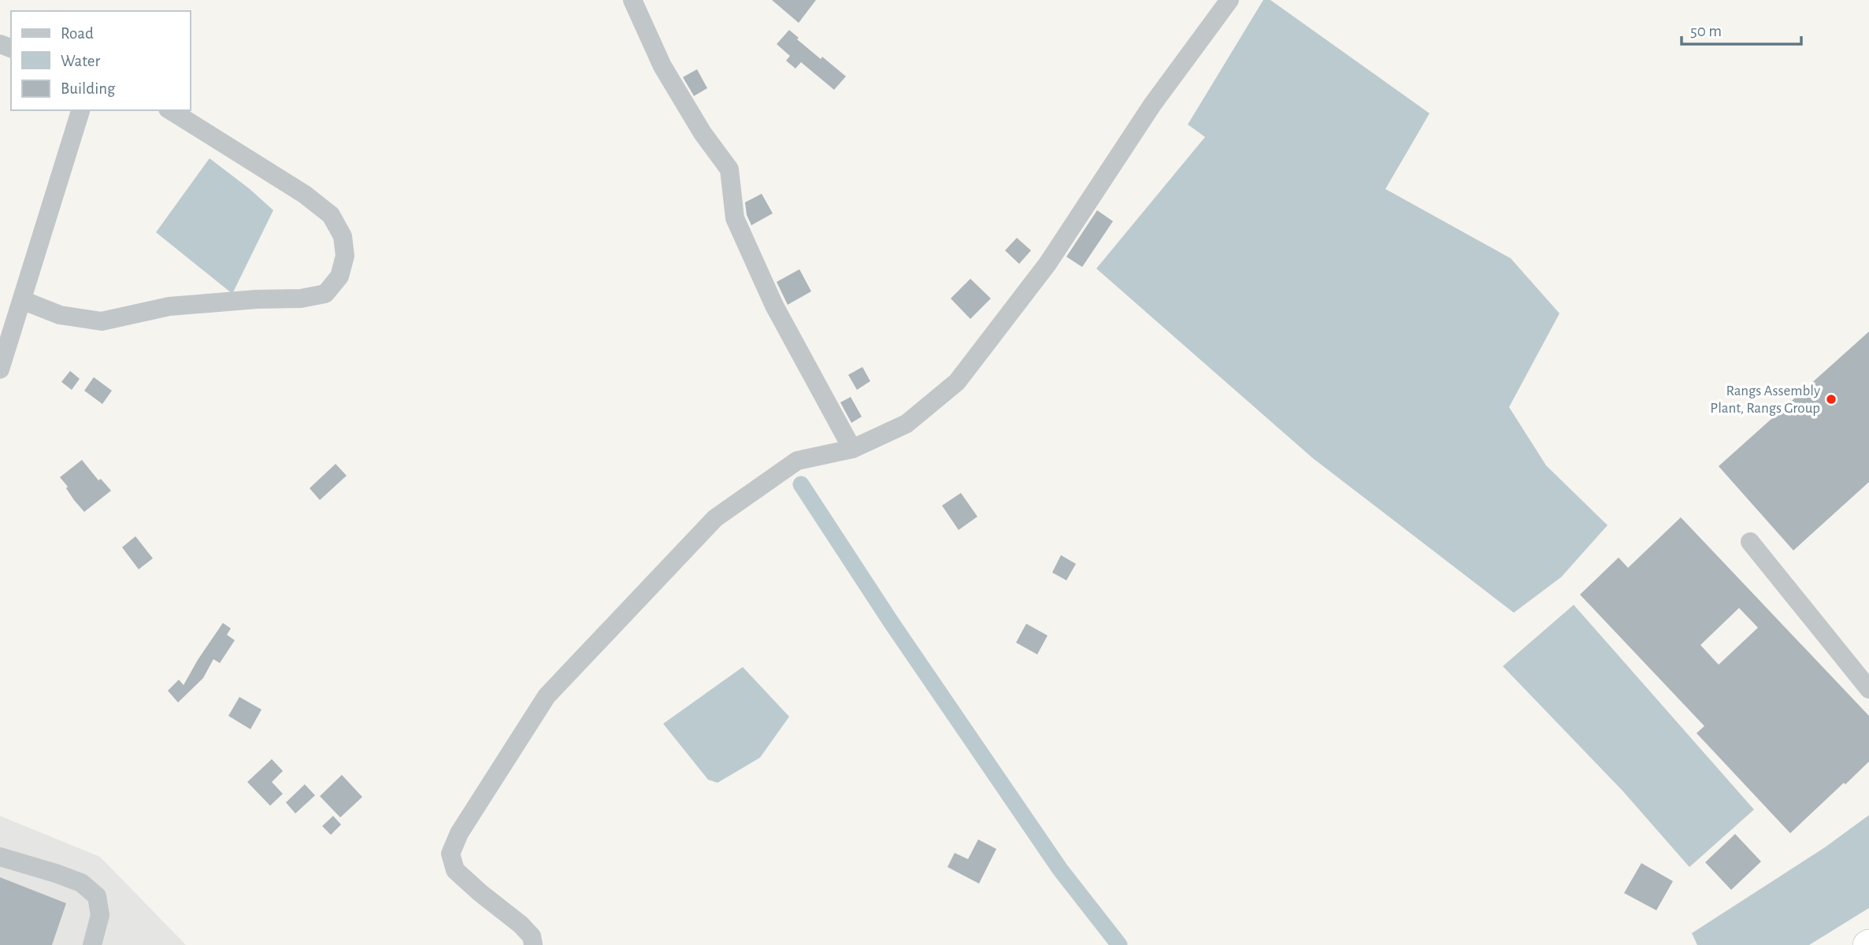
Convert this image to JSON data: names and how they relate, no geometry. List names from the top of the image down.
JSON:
{
  "places": ["Rangs Assembly Plant, Rangs Group"],
  "legend": ["Road", "Water", "Building"],
  "scale_bar": "50 m"
}
